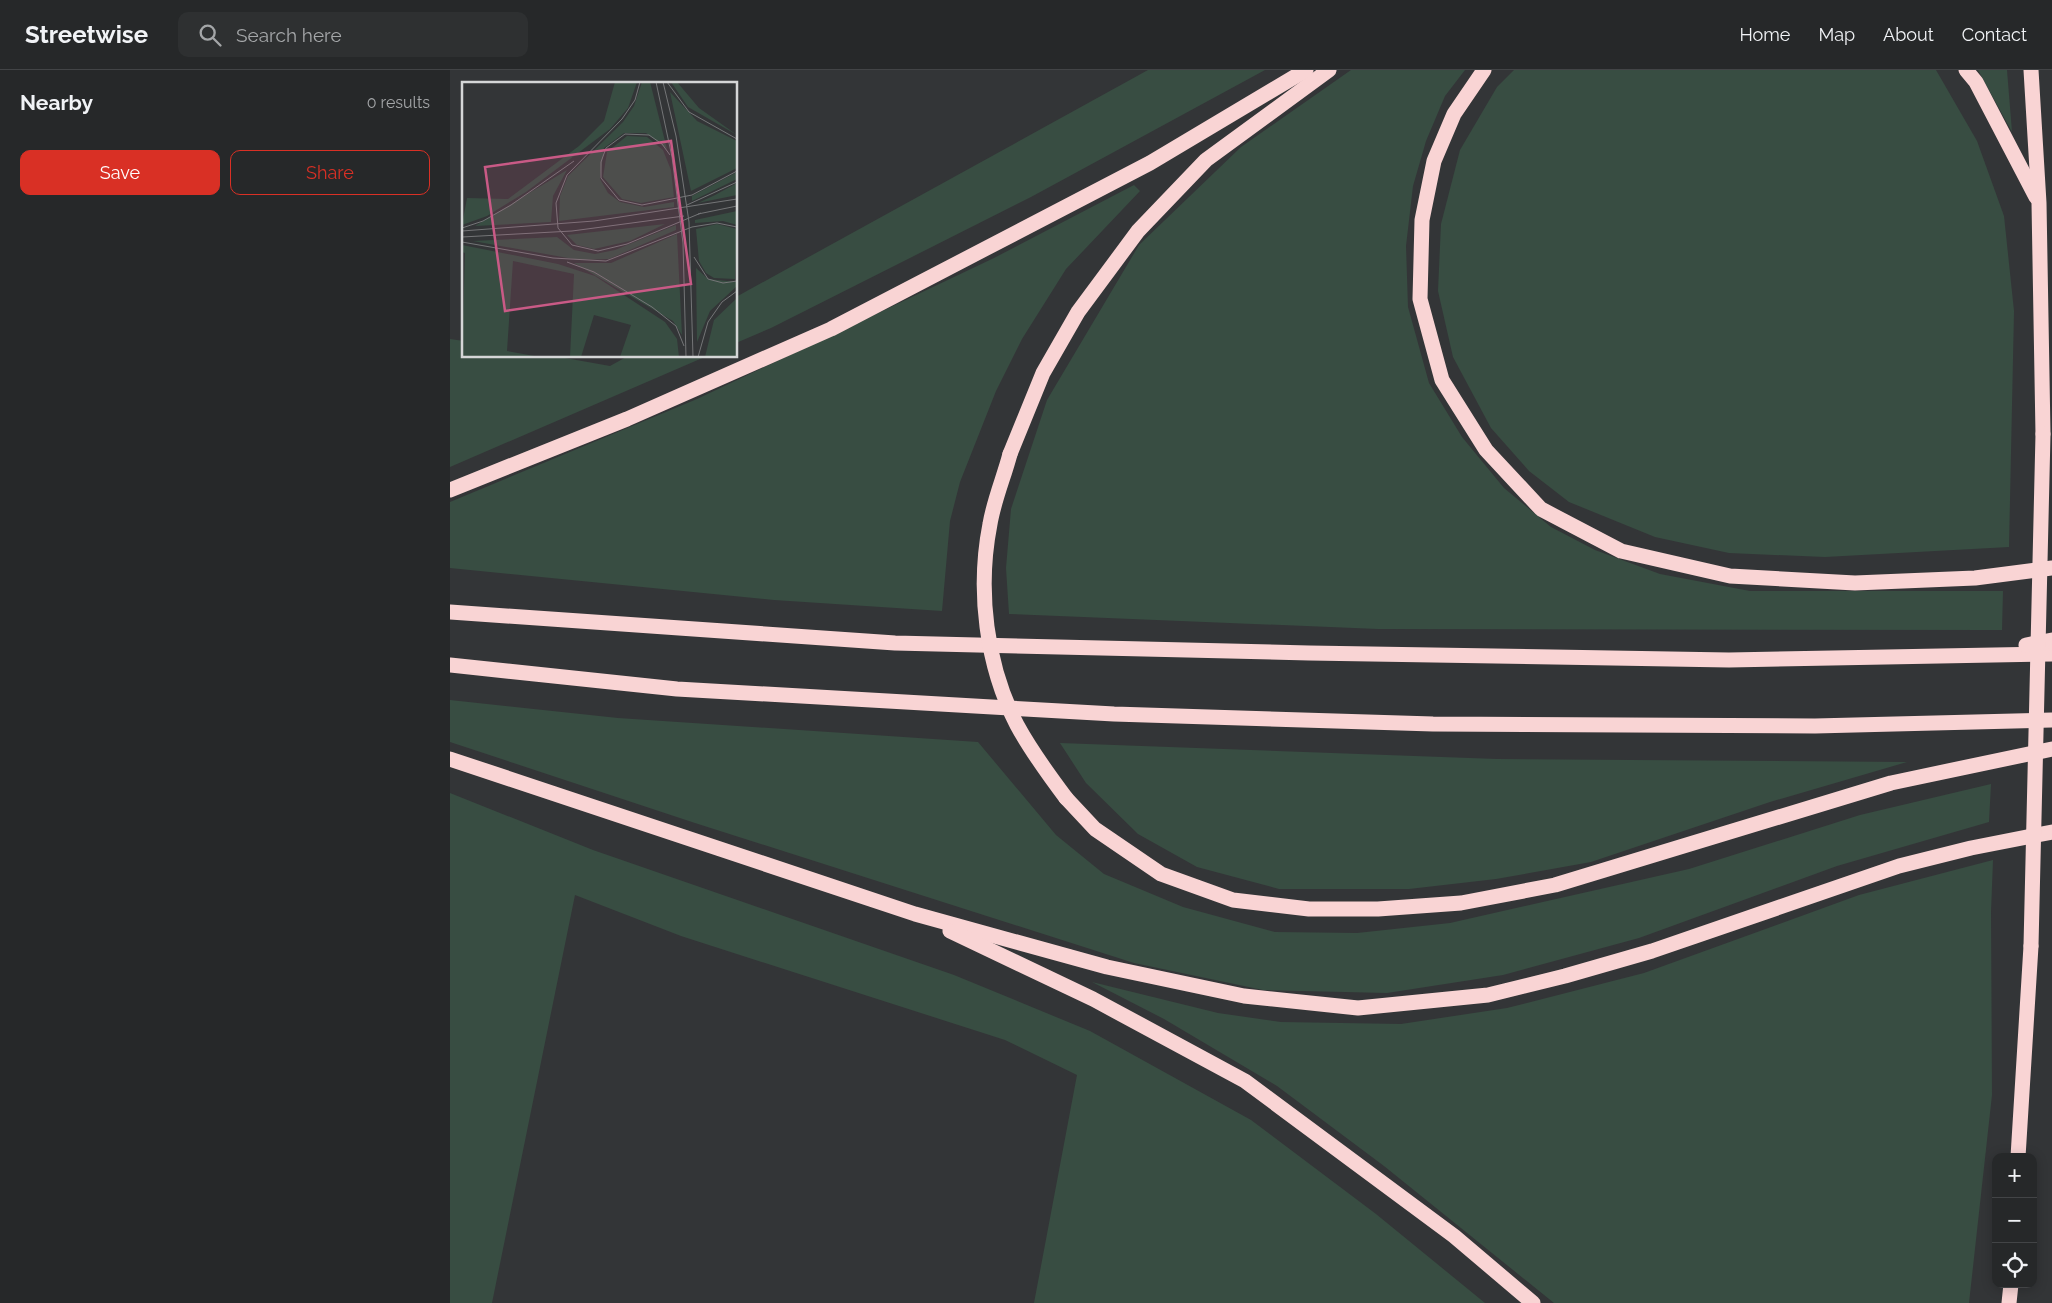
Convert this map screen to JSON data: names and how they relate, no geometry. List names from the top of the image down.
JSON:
{
  "page": {
    "header": "Streetwise",
    "search": "Search here",
    "nav": [
      "Home",
      "Map",
      "About",
      "Contact"
    ],
    "heading": ["Nearby", "0 results"],
    "buttons": ["Save", "Share"],
    "map_buttons": ["+", "−"]
  }
}
